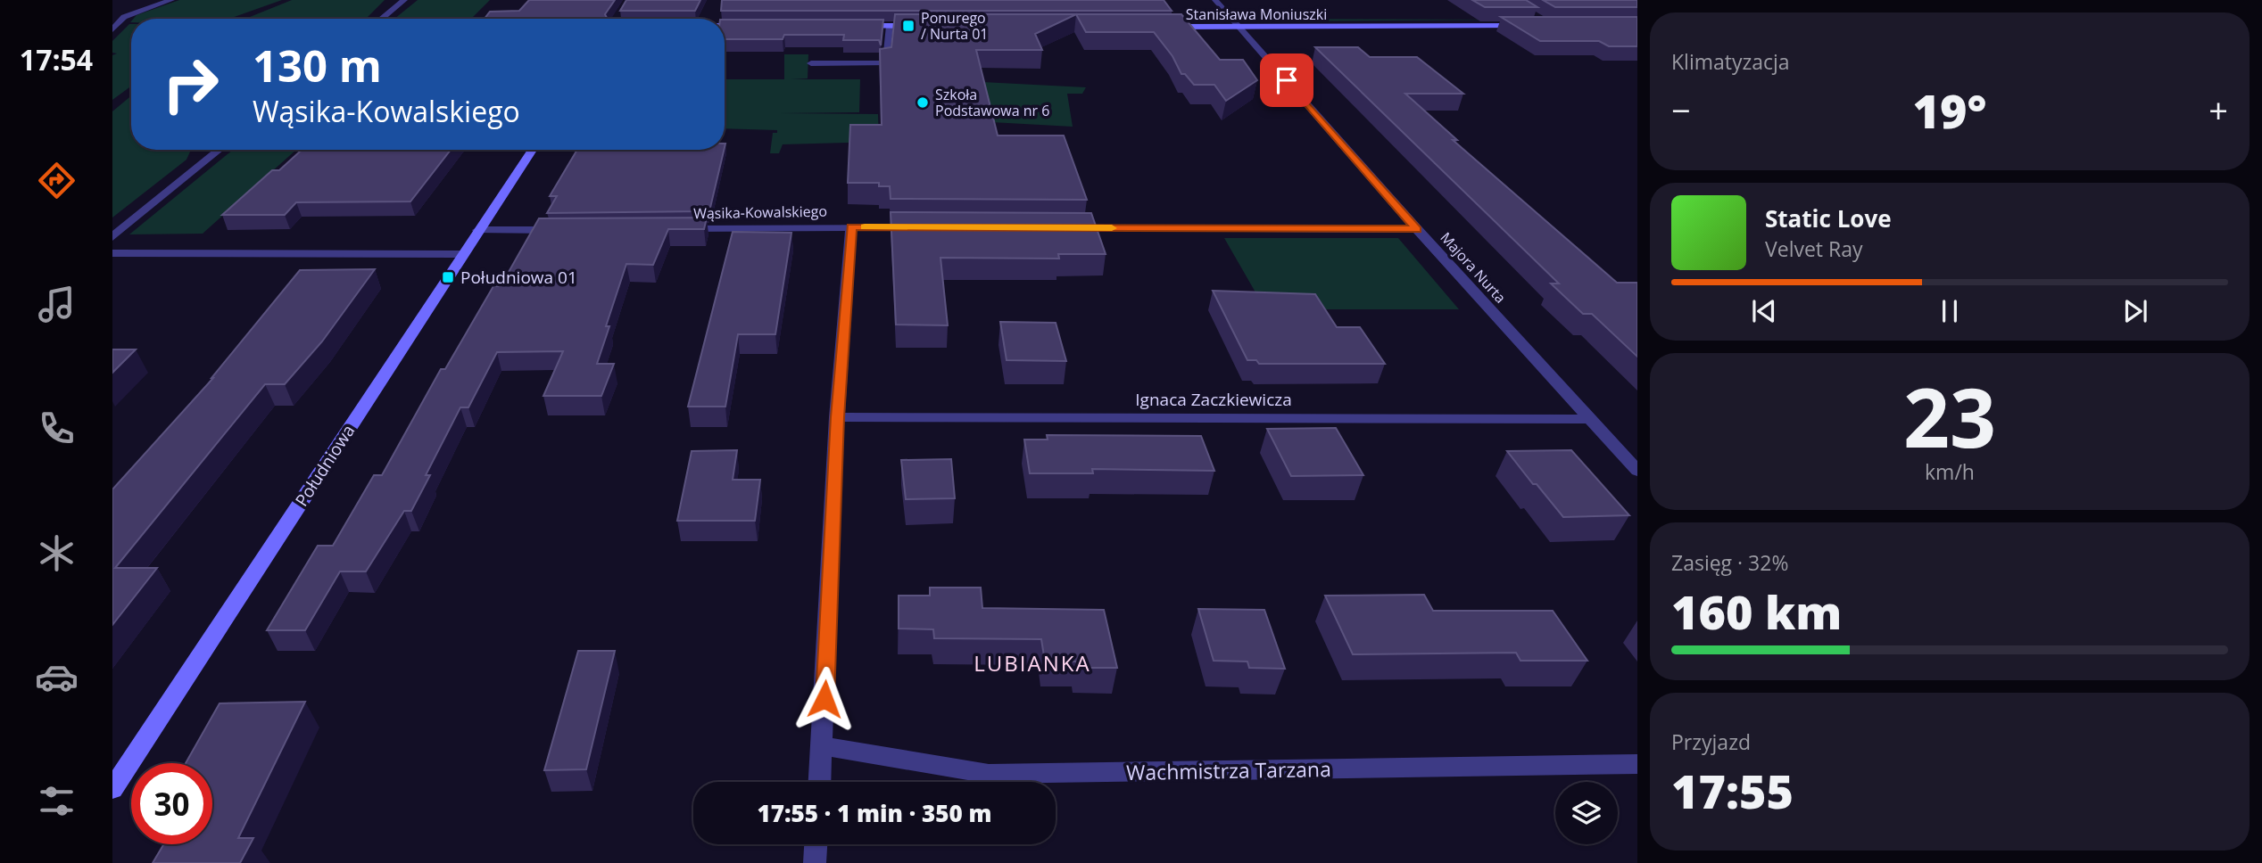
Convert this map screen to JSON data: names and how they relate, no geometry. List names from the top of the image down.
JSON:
{
  "streets": {
    "street": [
      "Stanisława Moniuszki",
      "Wąsika-Kowalskiego",
      "Majora Nurta",
      "Ignaca Zaczkiewicza",
      "Południowa",
      "Wachmistrza Tarzana"
    ]
  },
  "crossings": [
    ["Stanisława Moniuszki", "Majora Nurta"],
    ["Majora Nurta", "Ignaca Zaczkiewicza"]
  ],
  "districts": ["LUBIANKA"],
  "places": {
    "transit": ["Ponurego / Nurta 01", "Południowa 01"],
    "other": ["Szkoła Podstawowa nr 6"]
  },
  "page": {
    "tabs": "17:54",
    "tile": [
      "Klimatyzacja",
      ["23", "km/h"],
      ["Zasięg · 32%", "160 km"],
      ["Przyjazd", "17:55"]
    ],
    "turn": ["130 m", "Wąsika-Kowalskiego"],
    "heat": ["−", "19°", "+"],
    "song": ["Static Love", "Velvet Ray"],
    "limit": "30",
    "trip": "17:55 · 1 min · 350 m"
  }
}
